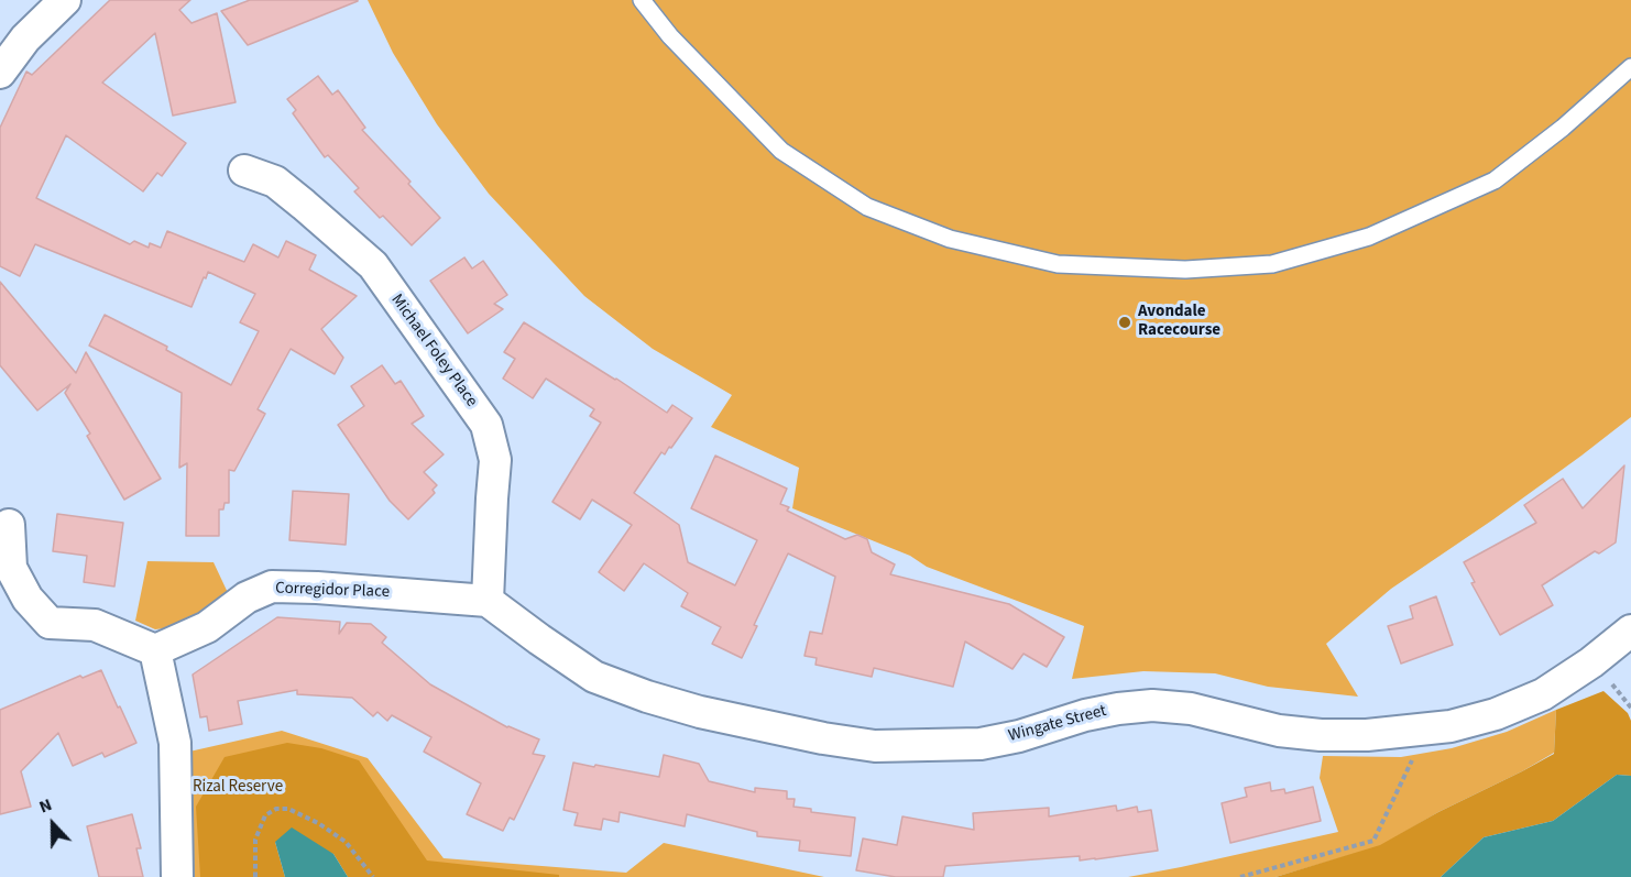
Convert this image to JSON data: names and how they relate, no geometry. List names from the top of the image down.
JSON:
{
  "streets": {
    "street": ["Michael Foley Place", "Corregidor Place", "Wingate Street"]
  },
  "crossings": [
    ["Michael Foley Place", "Corregidor Place"],
    ["Michael Foley Place", "Wingate Street"],
    ["Corregidor Place", "Wingate Street"]
  ],
  "parks": ["Rizal Reserve"],
  "places": ["Avondale Racecourse"],
  "north": "top"
}
